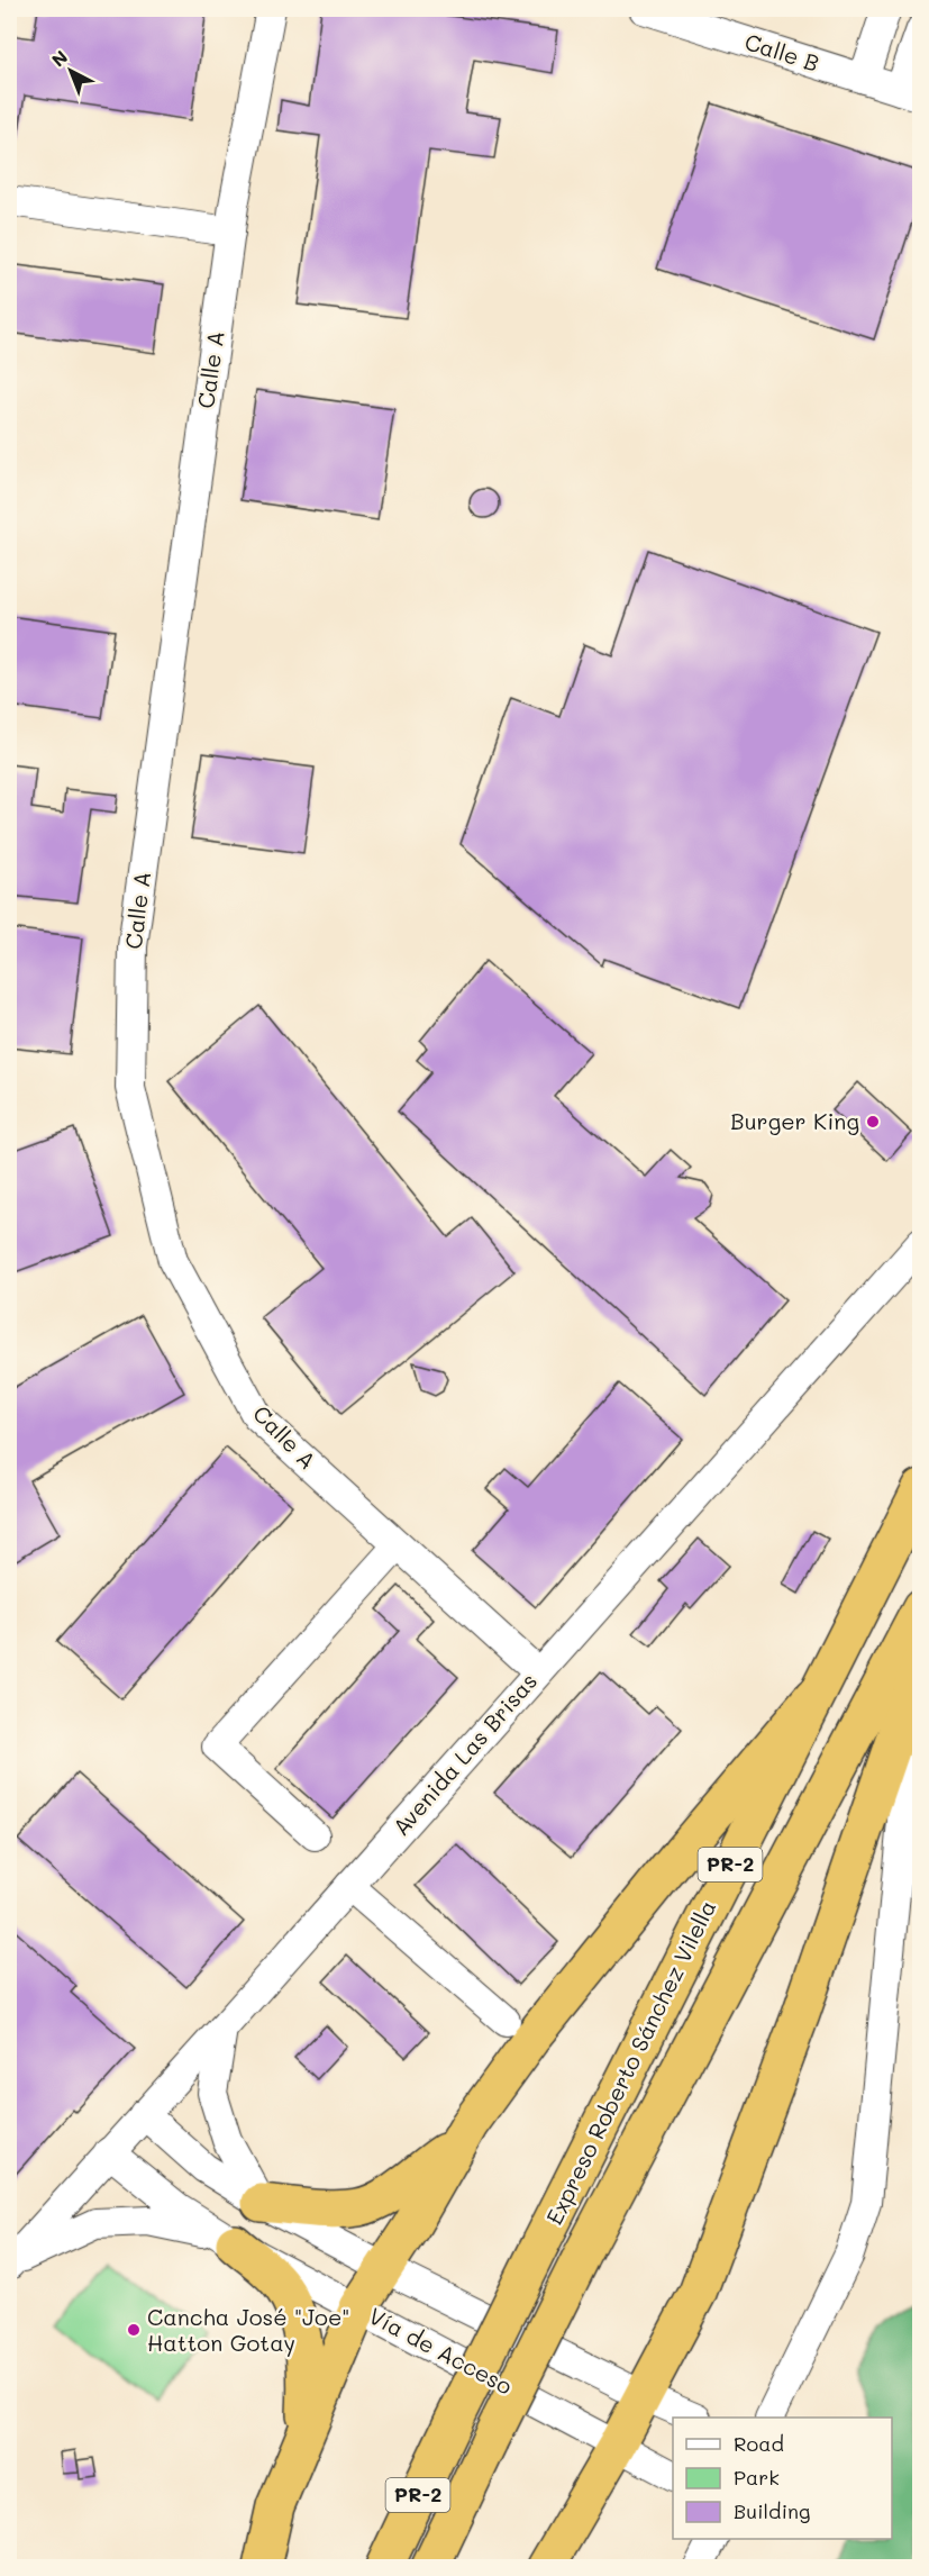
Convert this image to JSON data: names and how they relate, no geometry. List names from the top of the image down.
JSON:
{
  "streets": {
    "highway": ["PR-2", "Expreso Roberto Sánchez Vilella"],
    "street": [
      "Calle B",
      "Calle A",
      "Avenida Las Brisas",
      "Vía de Acceso"
    ]
  },
  "crossings": [
    ["Calle A", "Avenida Las Brisas"],
    ["Avenida Las Brisas", "Vía de Acceso"]
  ],
  "places": ["Burger King", "Cancha José \"Joe\" Hatton Gotay"],
  "legend": ["Road", "Park", "Building"],
  "north": "top left"
}
